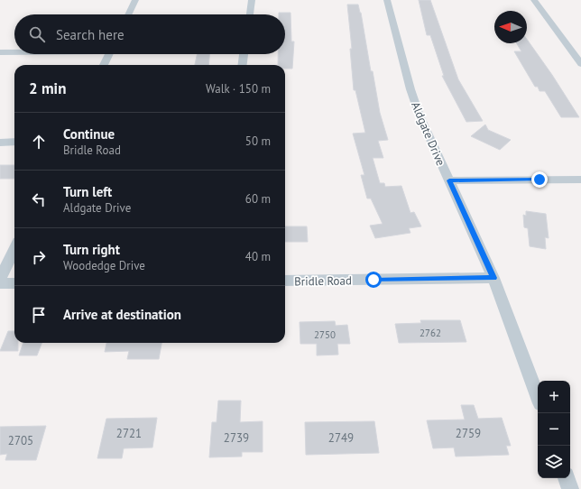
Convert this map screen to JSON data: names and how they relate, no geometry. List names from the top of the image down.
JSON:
{
  "streets": {
    "street": ["Aldgate Drive", "Bridle Road"]
  },
  "crossings": [
    ["Aldgate Drive", "Bridle Road"]
  ],
  "house_numbers": [
    "2762",
    "2750",
    "2721",
    "2759",
    "2739",
    "2749",
    "2705"
  ],
  "north": "left",
  "page": {
    "search": "Search here",
    "heading": ["2 min", "Walk · 150 m"],
    "list": [
      ["Continue", "Bridle Road", "50 m"],
      ["Turn left", "Aldgate Drive", "60 m"],
      ["Turn right", "Woodedge Drive", "40 m"],
      "Arrive at destination"
    ],
    "map_buttons": ["+", "−"]
  }
}
